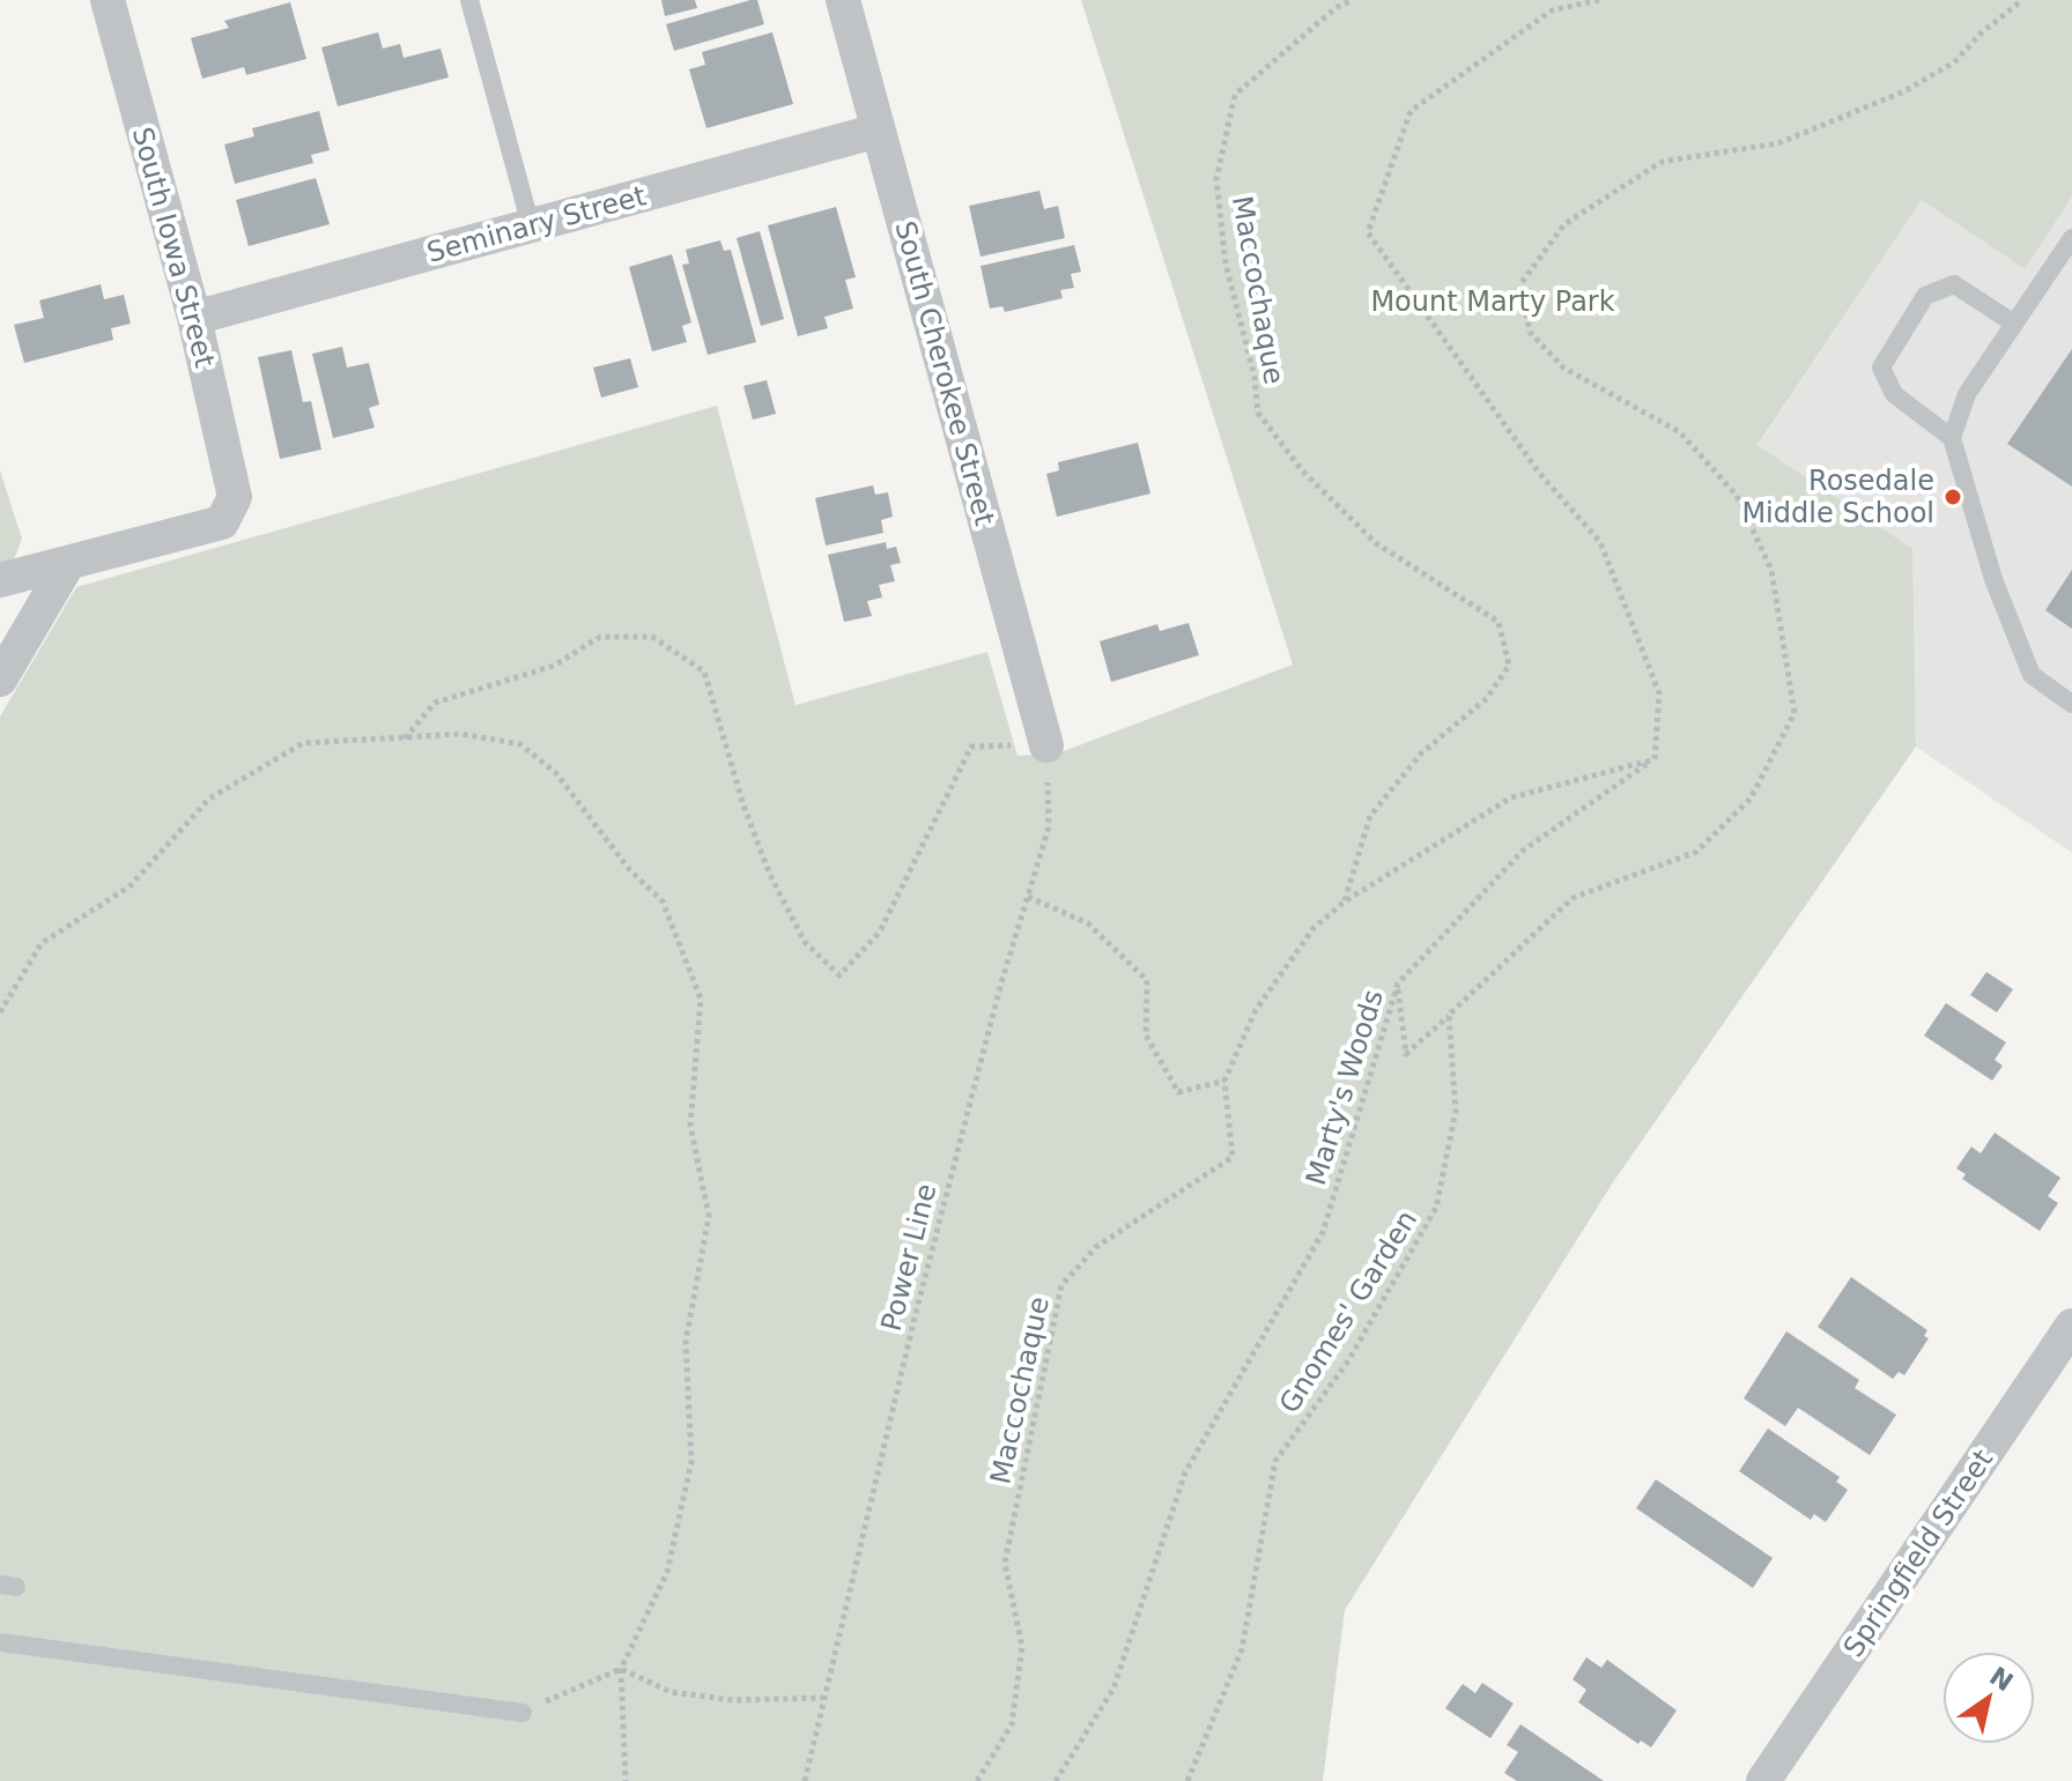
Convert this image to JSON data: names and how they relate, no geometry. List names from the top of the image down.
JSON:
{
  "streets": {
    "street": [
      "Seminary Street",
      "South Iowa Street",
      "South Cherokee Street",
      "Springfield Street"
    ],
    "path": [
      "Maccochaque",
      "Marty's Woods",
      "Power Line",
      "Gnomes' Garden"
    ]
  },
  "crossings": [
    ["Seminary Street", "South Iowa Street"],
    ["Seminary Street", "South Cherokee Street"],
    ["South Cherokee Street", "Power Line"]
  ],
  "parks": ["Mount Marty Park"],
  "places": ["Rosedale Middle School"],
  "north": "top right"
}
